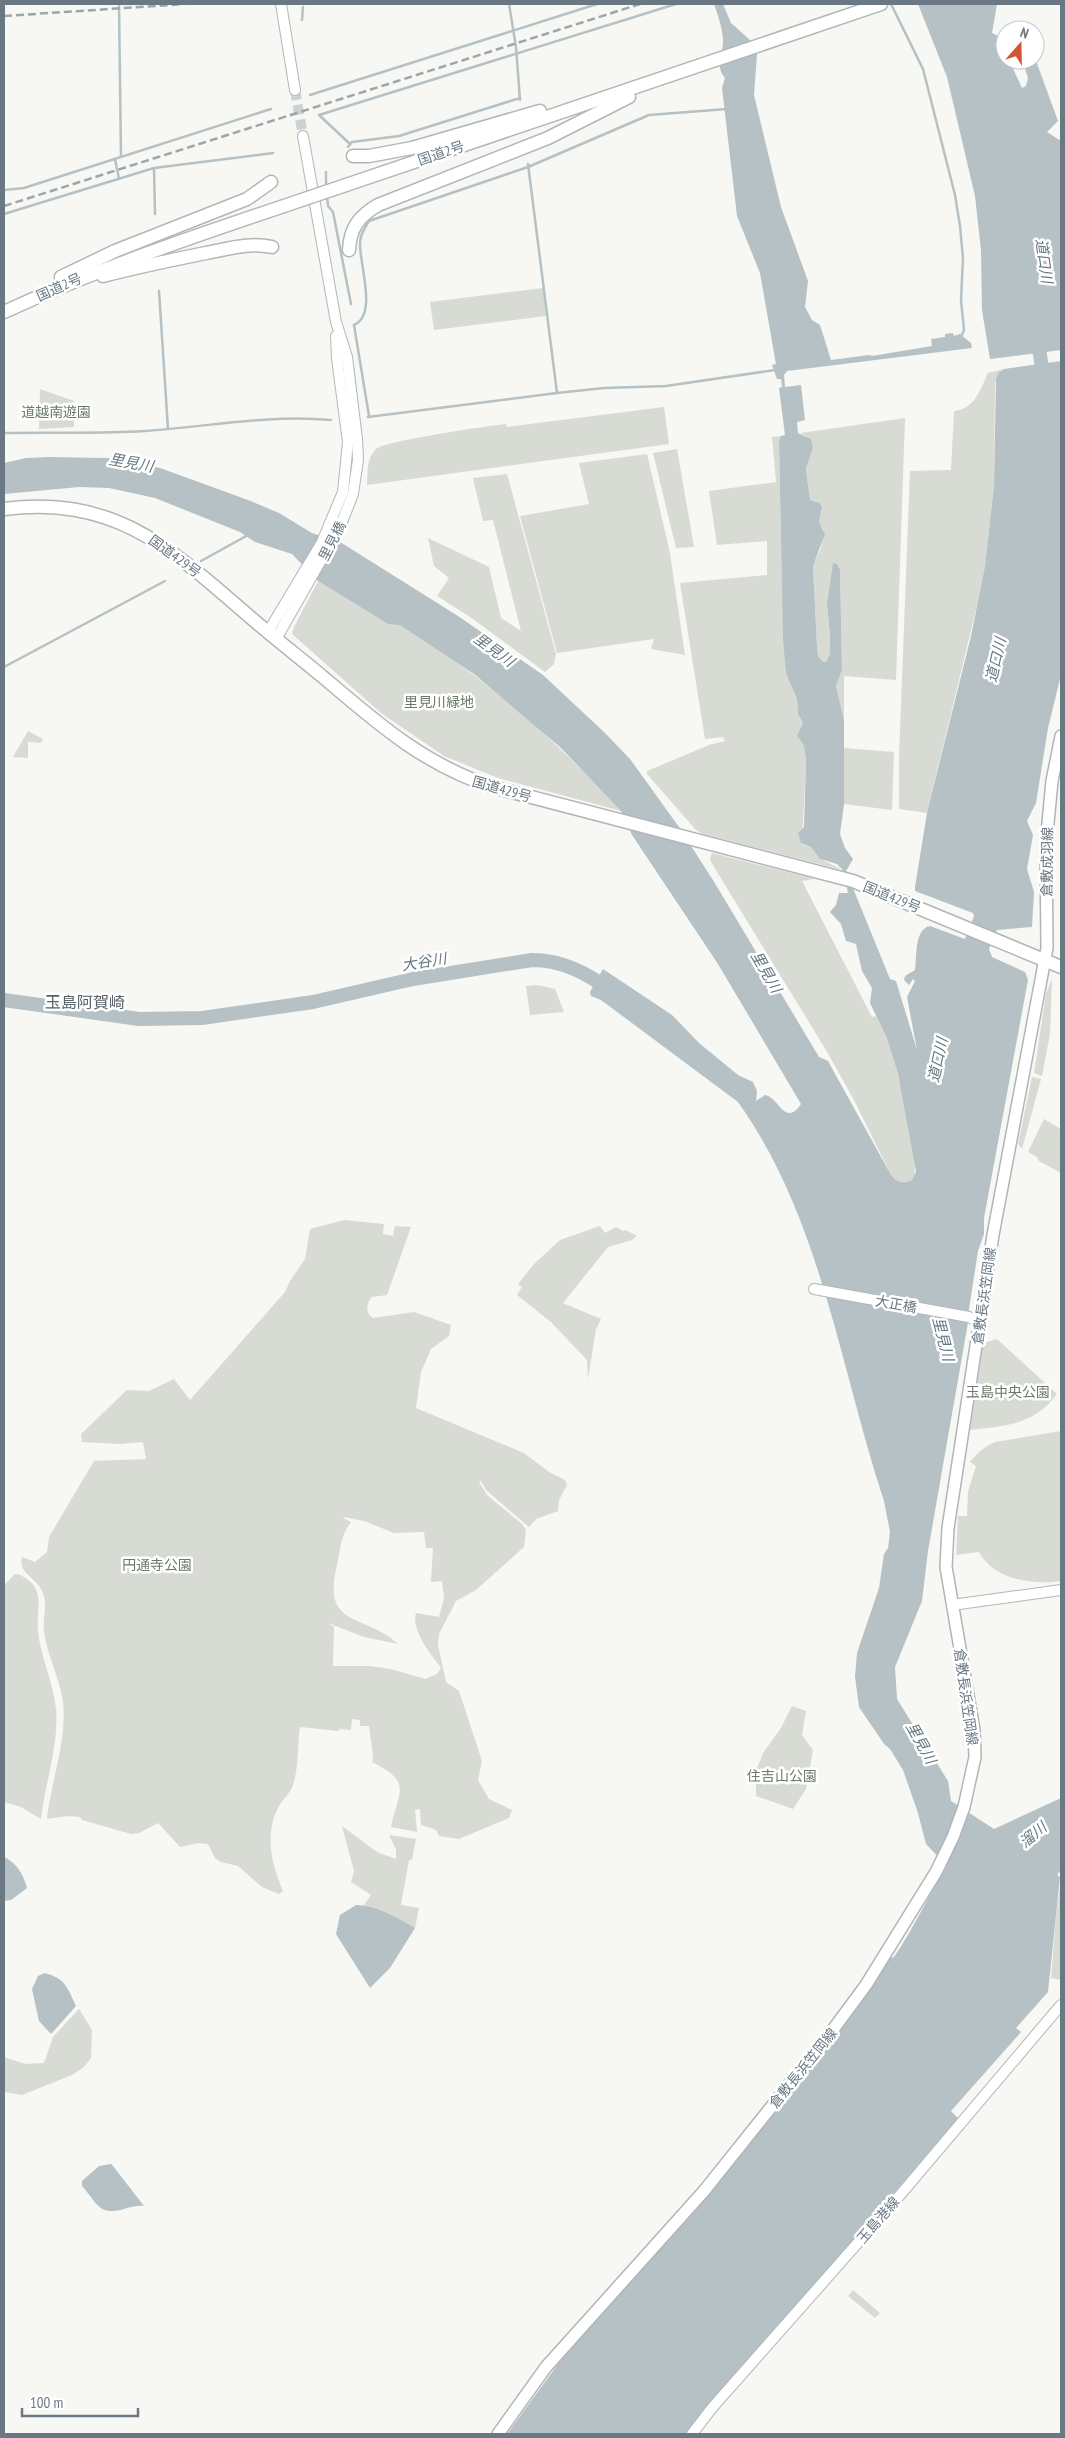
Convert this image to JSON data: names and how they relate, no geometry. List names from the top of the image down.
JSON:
{
  "streets": {
    "highway": ["国道2号", "国道429号"],
    "main road": ["倉敷成羽線", "倉敷長浜笠岡線"],
    "street": ["里見橋", "大正橋", "玉島港線"]
  },
  "crossings": [
    ["里見橋", "国道429号"],
    ["国道429号", "倉敷成羽線"],
    ["国道429号", "倉敷長浜笠岡線"],
    ["倉敷成羽線", "倉敷長浜笠岡線"],
    ["倉敷長浜笠岡線", "大正橋"]
  ],
  "districts": ["玉島阿賀崎"],
  "water": [
    "道口川",
    "里見川",
    "大谷川",
    "溜川"
  ],
  "parks": [
    "道越南遊園",
    "里見川緑地",
    "玉島中央公園",
    "円通寺公園",
    "住吉山公園"
  ],
  "scale_bar": "100 m",
  "north": "top"
}
